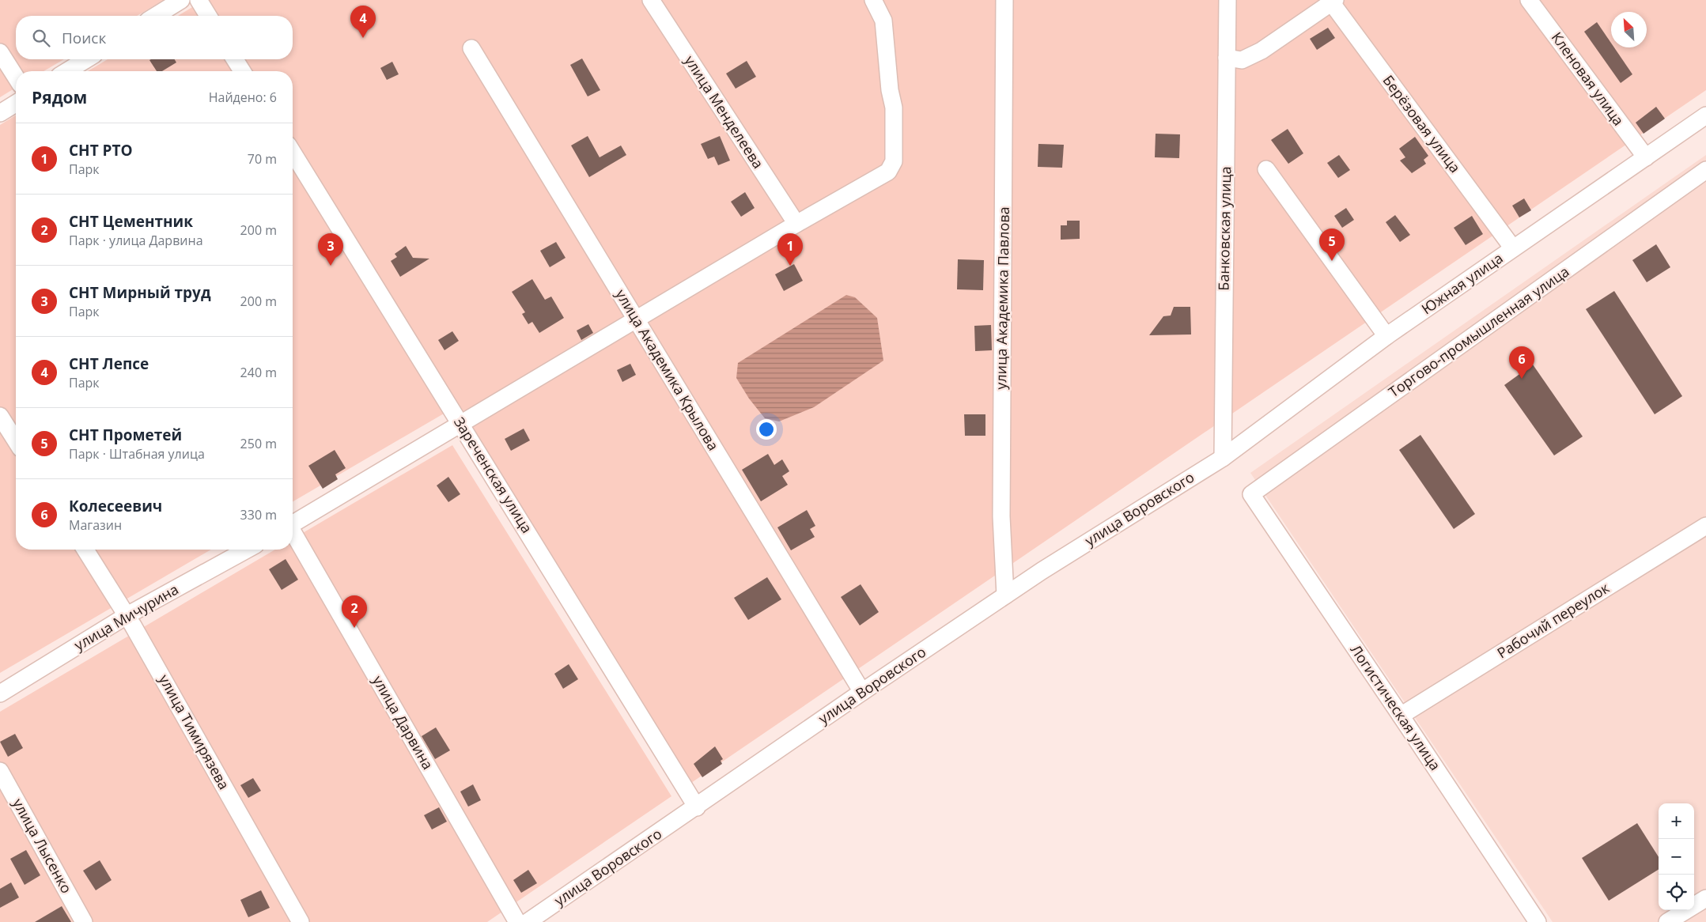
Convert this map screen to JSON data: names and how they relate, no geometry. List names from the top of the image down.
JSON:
{
  "streets": {
    "street": [
      "Кленовая улица",
      "улица Менделеева",
      "Берёзовая улица",
      "Банковская улица",
      "Южная улица",
      "улица Академика Павлова",
      "Торгово-промышленная улица",
      "улица Академика Крылова",
      "Зареченская улица",
      "улица Воровского",
      "улица Мичурина",
      "Рабочий переулок",
      "Логистическая улица",
      "улица Дарвина",
      "улица Тимирязева",
      "улица Лысенко"
    ]
  },
  "crossings": [
    ["Кленовая улица", "Южная улица"],
    ["Берёзовая улица", "Южная улица"],
    ["Банковская улица", "Южная улица"],
    ["Банковская улица", "улица Воровского"],
    ["Южная улица", "улица Воровского"],
    ["улица Академика Павлова", "улица Воровского"],
    ["Торгово-промышленная улица", "Логистическая улица"],
    ["улица Академика Крылова", "улица Воровского"],
    ["Зареченская улица", "улица Воровского"],
    ["улица Мичурина", "улица Тимирязева"],
    ["Рабочий переулок", "Логистическая улица"]
  ],
  "north": "top left",
  "page": {
    "pins": [
      "4",
      "5",
      "1",
      "3",
      "6",
      "2"
    ],
    "search": "Поиск",
    "heading": ["Рядом", "Найдено: 6"],
    "list": [
      {
        "mark": "1",
        "name": "СНТ РТО",
        "note": "Парк",
        "value": "70 m"
      },
      {
        "mark": "2",
        "name": "СНТ Цементник",
        "note": "Парк · улица Дарвина",
        "value": "200 m"
      },
      {
        "mark": "3",
        "name": "СНТ Мирный труд",
        "note": "Парк",
        "value": "200 m"
      },
      {
        "mark": "4",
        "name": "СНТ Лепсе",
        "note": "Парк",
        "value": "240 m"
      },
      {
        "mark": "5",
        "name": "СНТ Прометей",
        "note": "Парк · Штабная улица",
        "value": "250 m"
      },
      {
        "mark": "6",
        "name": "Колесеевич",
        "note": "Магазин",
        "value": "330 m"
      }
    ],
    "map_buttons": ["+", "−"]
  }
}
